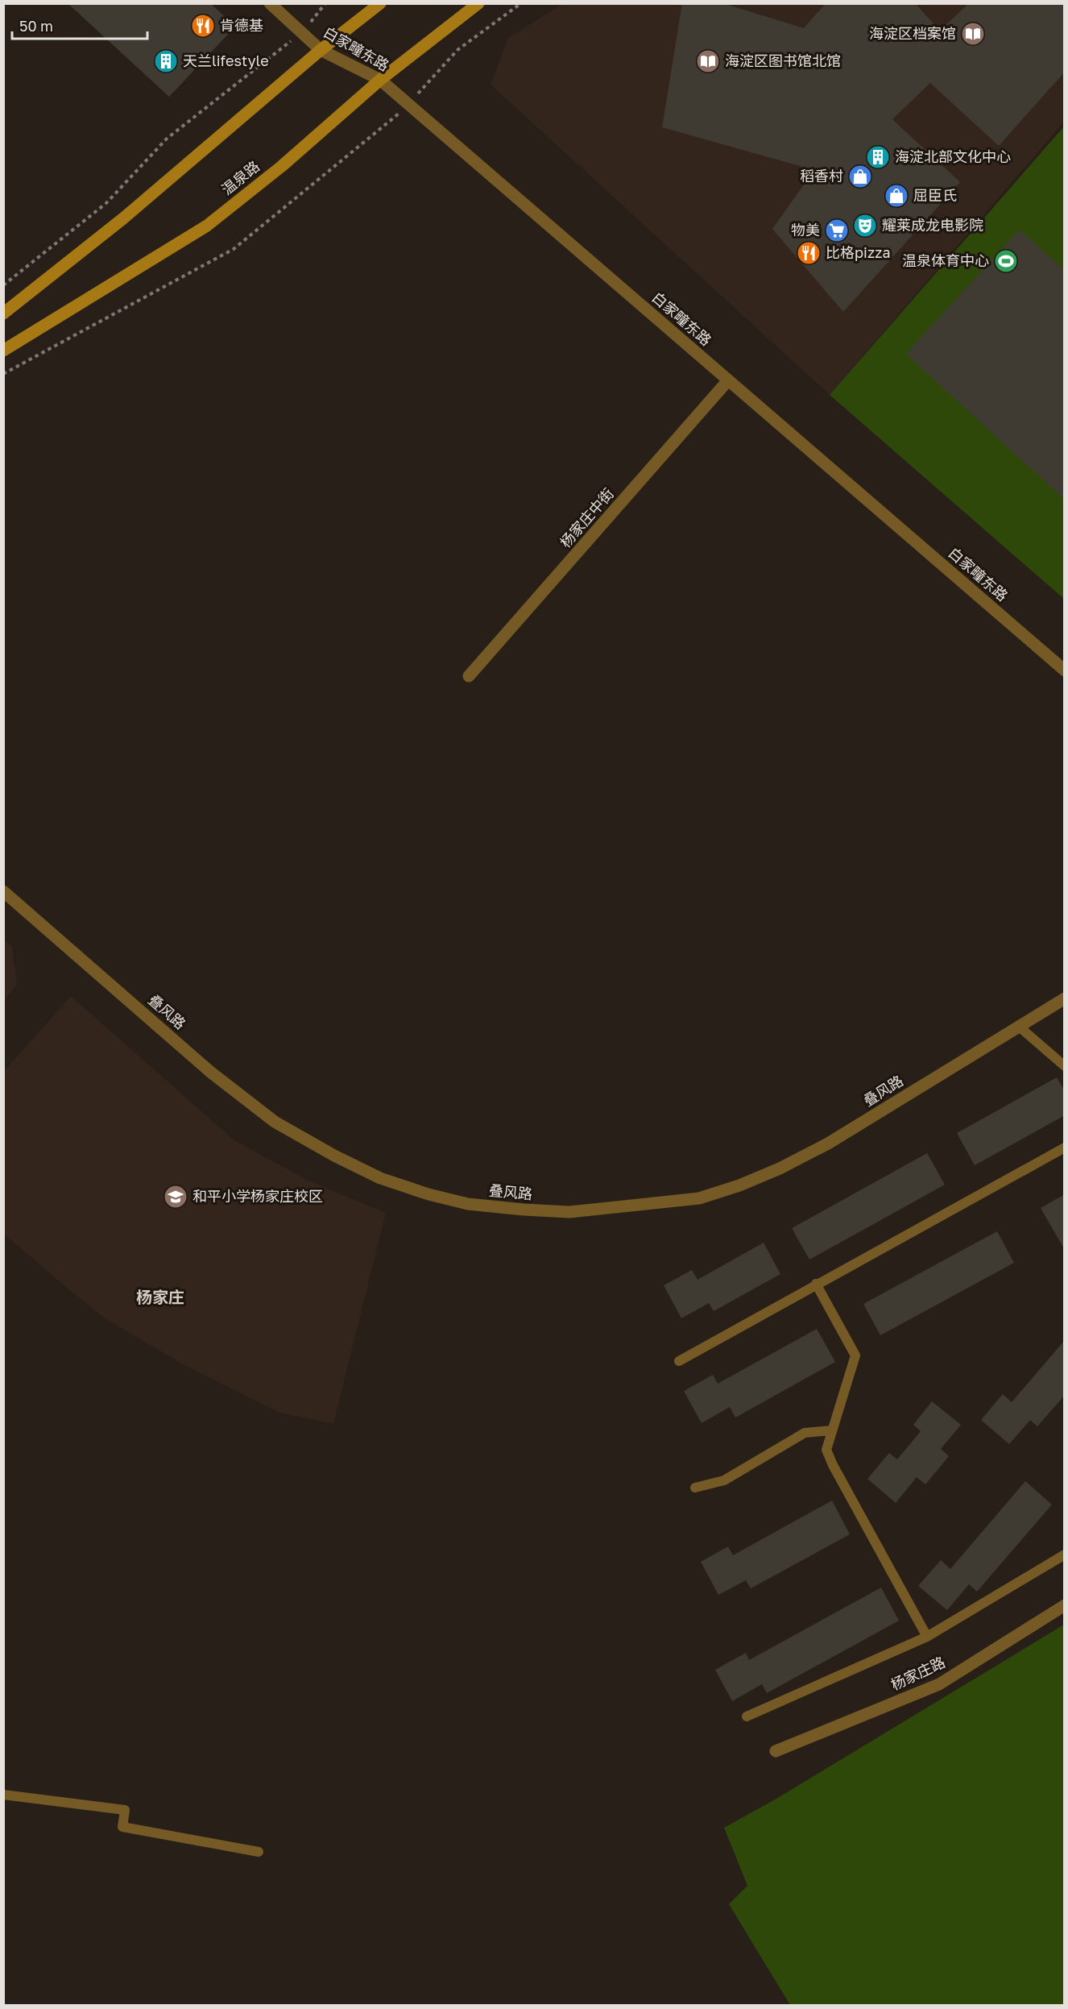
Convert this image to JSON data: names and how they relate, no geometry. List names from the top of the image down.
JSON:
{
  "streets": {
    "main road": ["温泉路"],
    "street": [
      "白家疃东路",
      "杨家庄中街",
      "叠风路",
      "杨家庄路"
    ]
  },
  "crossings": [
    ["白家疃东路", "温泉路"],
    ["白家疃东路", "杨家庄中街"]
  ],
  "districts": ["杨家庄"],
  "places": {
    "restaurant": ["肯德基", "比格pizza"],
    "library": ["海淀区档案馆", "海淀区图书馆北馆"],
    "building": ["天兰lifestyle", "海淀北部文化中心"],
    "shop": ["稻香村", "屈臣氏"],
    "theatre": ["耀莱成龙电影院"],
    "supermarket": ["物美"],
    "sports": ["温泉体育中心"],
    "school or university": ["和平小学杨家庄校区"]
  },
  "scale_bar": "50 m"
}
